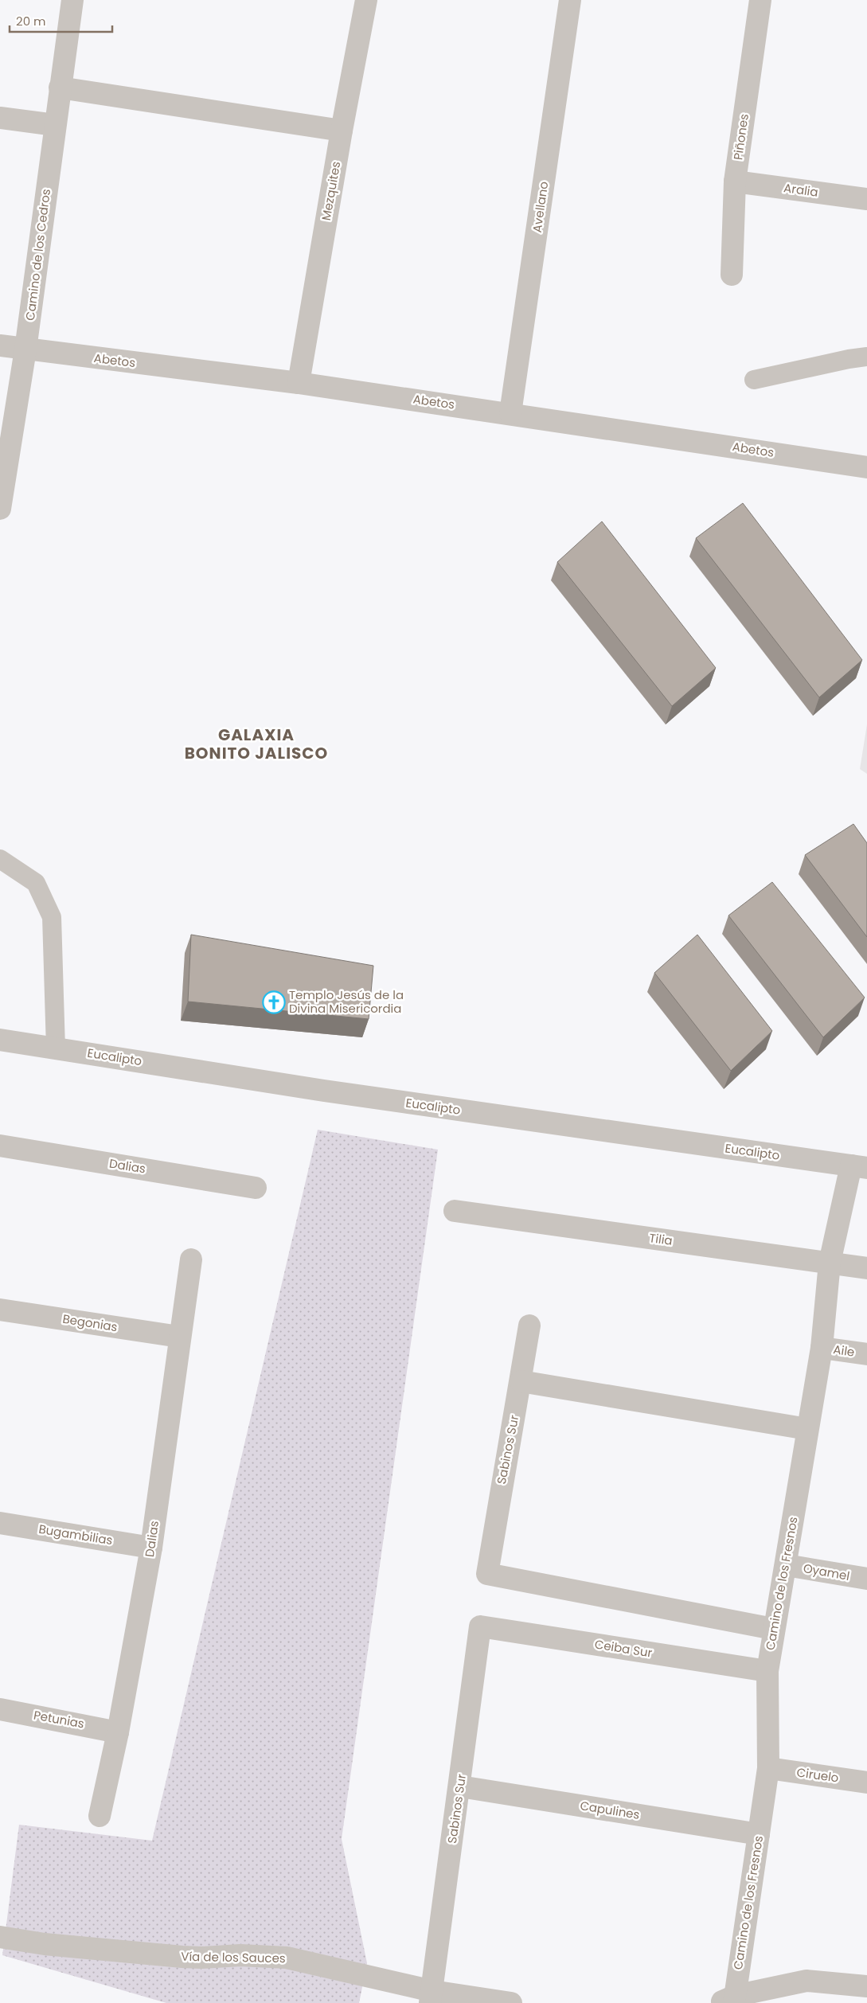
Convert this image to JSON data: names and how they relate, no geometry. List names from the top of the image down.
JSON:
{
  "streets": {
    "street": [
      "Piñones",
      "Aralia",
      "Mezquites",
      "Avellano",
      "Camino de los Cedros",
      "Abetos",
      "Eucalipto",
      "Dalias",
      "Tilia",
      "Begonias",
      "Aile",
      "Sabinos Sur",
      "Bugambilias",
      "Oyamel",
      "Camino de los Fresnos",
      "Ceiba Sur",
      "Petunias",
      "Ciruelo",
      "Capulines",
      "Vía de los Sauces"
    ]
  },
  "crossings": [
    ["Piñones", "Aralia"],
    ["Mezquites", "Abetos"],
    ["Avellano", "Abetos"],
    ["Camino de los Cedros", "Abetos"],
    ["Eucalipto", "Camino de los Fresnos"],
    ["Dalias", "Begonias"],
    ["Dalias", "Bugambilias"],
    ["Dalias", "Petunias"],
    ["Tilia", "Camino de los Fresnos"],
    ["Aile", "Camino de los Fresnos"],
    ["Sabinos Sur", "Camino de los Fresnos"],
    ["Sabinos Sur", "Ceiba Sur"],
    ["Sabinos Sur", "Capulines"],
    ["Sabinos Sur", "Vía de los Sauces"],
    ["Oyamel", "Camino de los Fresnos"],
    ["Camino de los Fresnos", "Ceiba Sur"],
    ["Camino de los Fresnos", "Ciruelo"],
    ["Camino de los Fresnos", "Capulines"]
  ],
  "districts": ["GALAXIA BONITO JALISCO"],
  "places": {
    "church": ["Templo Jesús de la Divina Misericordia"]
  },
  "scale_bar": "20 m"
}
